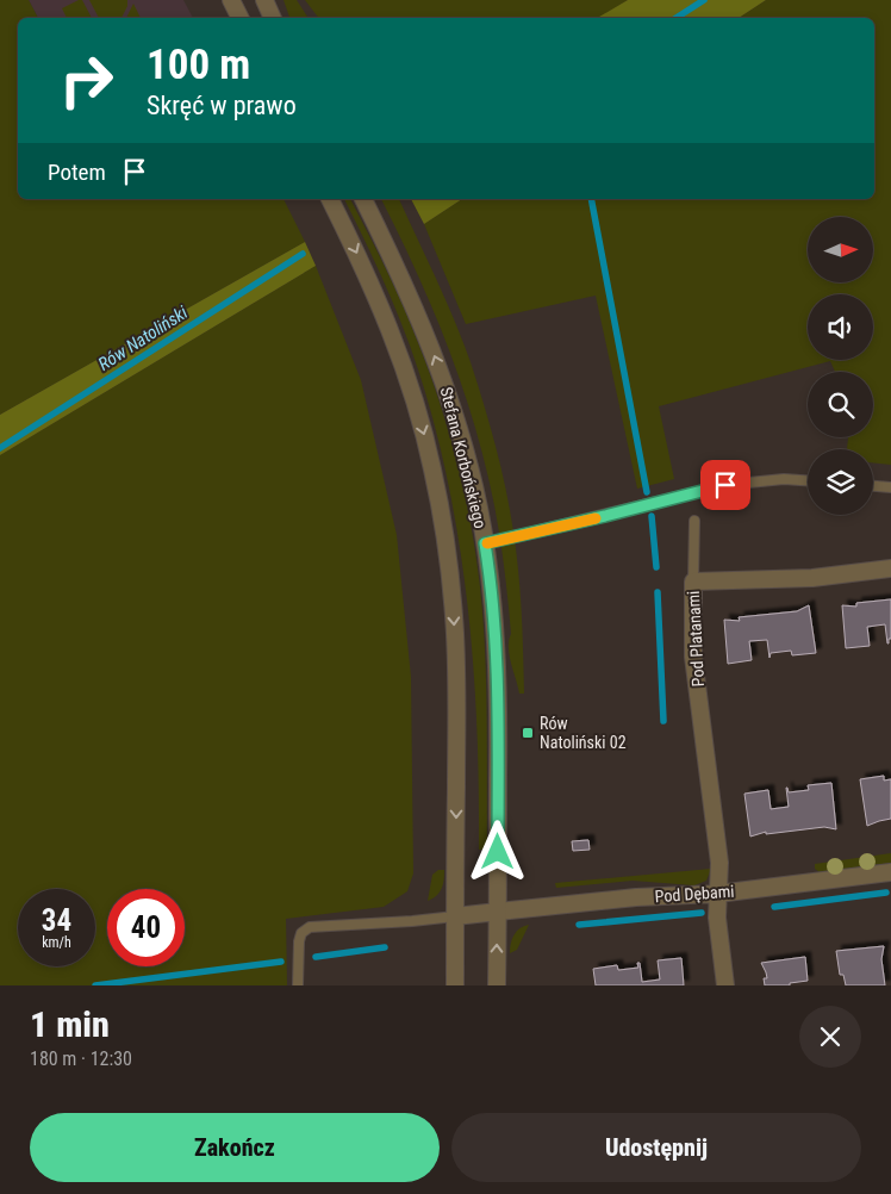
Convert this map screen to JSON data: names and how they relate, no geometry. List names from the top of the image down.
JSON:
{
  "streets": {
    "street": ["Stefana Korbońskiego", "Pod Platanami", "Pod Dębami"]
  },
  "crossings": [
    ["Stefana Korbońskiego", "Pod Dębami"],
    ["Pod Platanami", "Pod Dębami"]
  ],
  "water": ["Rów Natoliński"],
  "places": {
    "transit": ["Rów Natoliński 02"]
  },
  "north": "right",
  "page": {
    "turn": ["100 m", "Skręć w prawo"],
    "then": "Potem",
    "speed": "34 km/h",
    "limit": "40",
    "heading": ["1 min", "180 m · 12:30"],
    "buttons": ["Zakończ", "Udostępnij"]
  }
}
